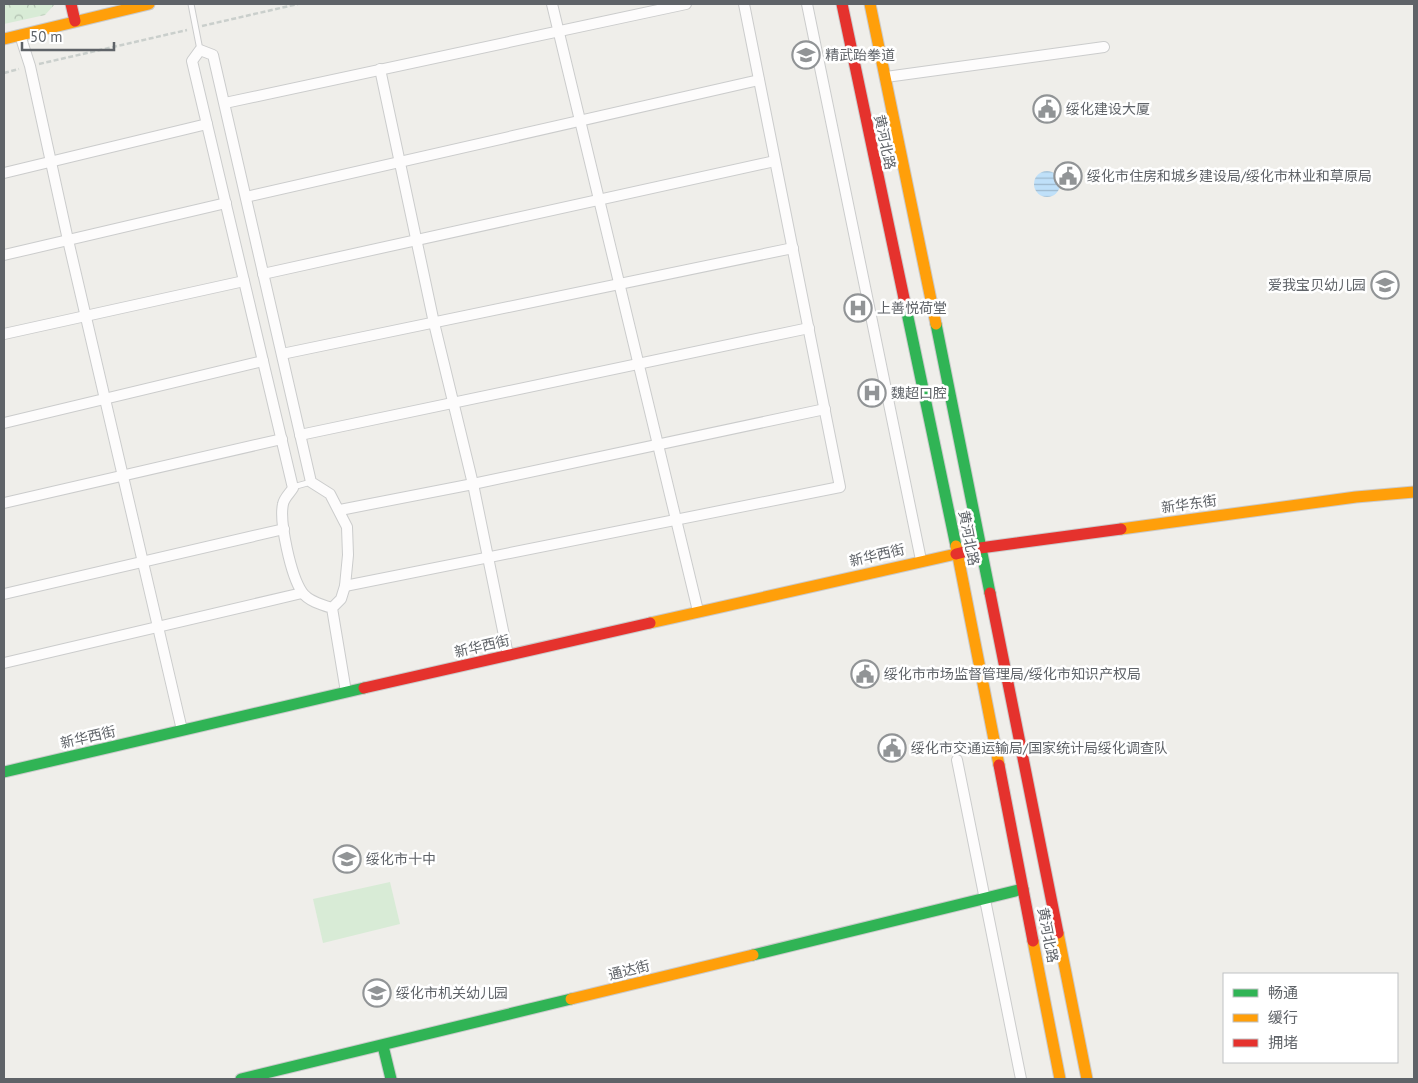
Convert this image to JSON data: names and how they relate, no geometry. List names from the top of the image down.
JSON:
{
  "streets": {
    "main road": [
      "黄河北路",
      "新华东街",
      "新华西街",
      "通达街"
    ]
  },
  "crossings": [
    ["黄河北路", "新华东街"],
    ["黄河北路", "新华西街"],
    ["黄河北路", "通达街"],
    ["新华东街", "新华西街"]
  ],
  "places": {
    "school or university": [
      "精武跆拳道",
      "爱我宝贝幼儿园",
      "绥化市十中",
      "绥化市机关幼儿园"
    ],
    "public building": [
      "绥化建设大厦",
      "绥化市住房和城乡建设局/绥化市林业和草原局",
      "绥化市市场监督管理局/绥化市知识产权局",
      "绥化市交通运输局/国家统计局绥化调查队"
    ],
    "hospital": ["上善悦荷堂", "魏超口腔"]
  },
  "legend": ["畅通", "缓行", "拥堵"],
  "scale_bar": "50 m"
}
